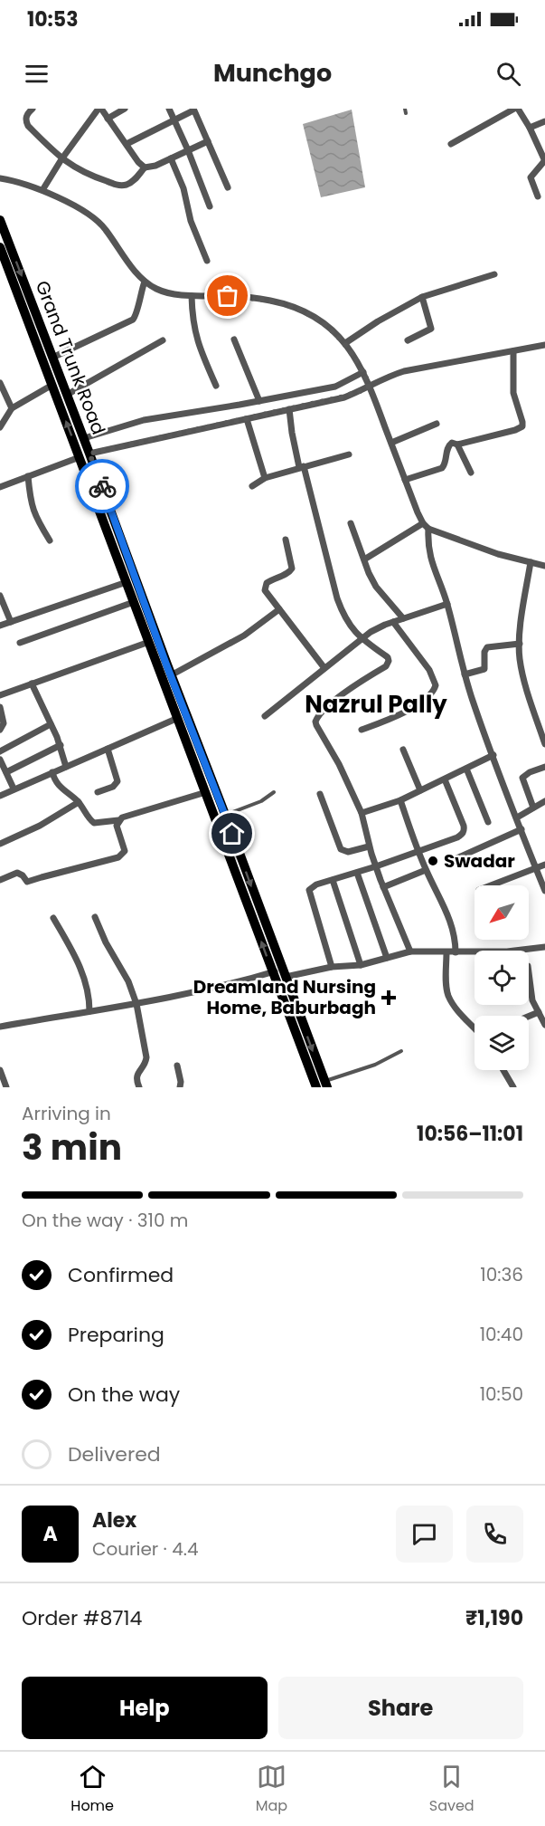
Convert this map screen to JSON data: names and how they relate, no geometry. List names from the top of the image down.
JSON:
{
  "streets": {
    "main road": ["Grand Trunk Road"]
  },
  "districts": ["Nazrul Pally"],
  "places": {
    "other": ["Swadar"],
    "health": ["Dreamland Nursing Home, Baburbagh"]
  },
  "north": "bottom left",
  "page": {
    "status": "10:53",
    "header": "Munchgo",
    "heading": ["3 min", "Arriving in", "10:56–11:01"],
    "panel": [
      "Alex",
      "Courier · 4.4",
      "Order #8714",
      "₹1,190"
    ],
    "bar": "On the way · 310 m",
    "list": [
      ["Confirmed", "10:36"],
      ["Preparing", "10:40"],
      ["On the way", "10:50"],
      "Delivered"
    ],
    "round": "A",
    "buttons": ["Help", "Share"],
    "tabs": ["Home", "Map", "Saved"]
  }
}
